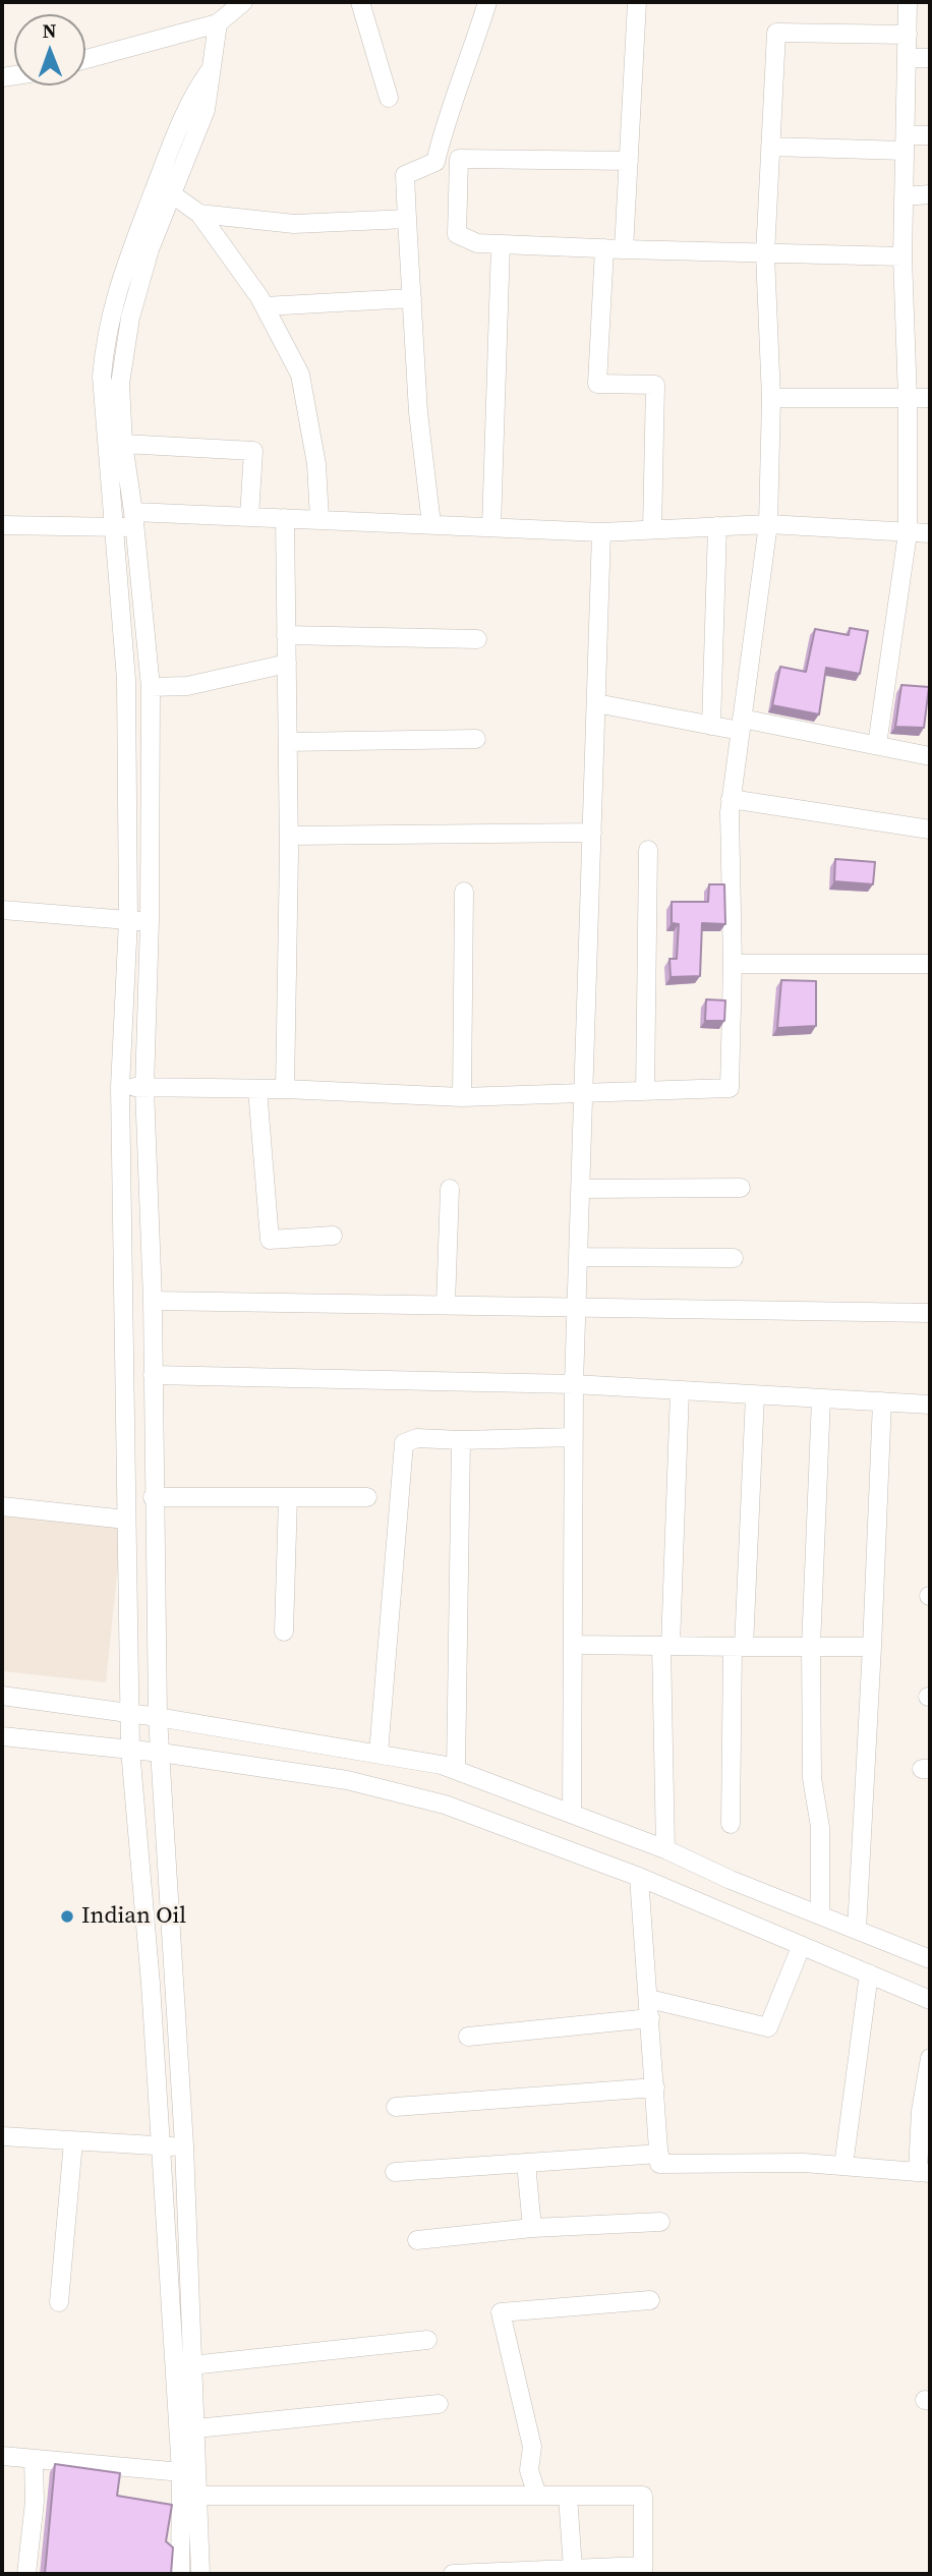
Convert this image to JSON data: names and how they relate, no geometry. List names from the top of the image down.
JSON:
{
  "places": ["Indian Oil"],
  "north": "top"
}
